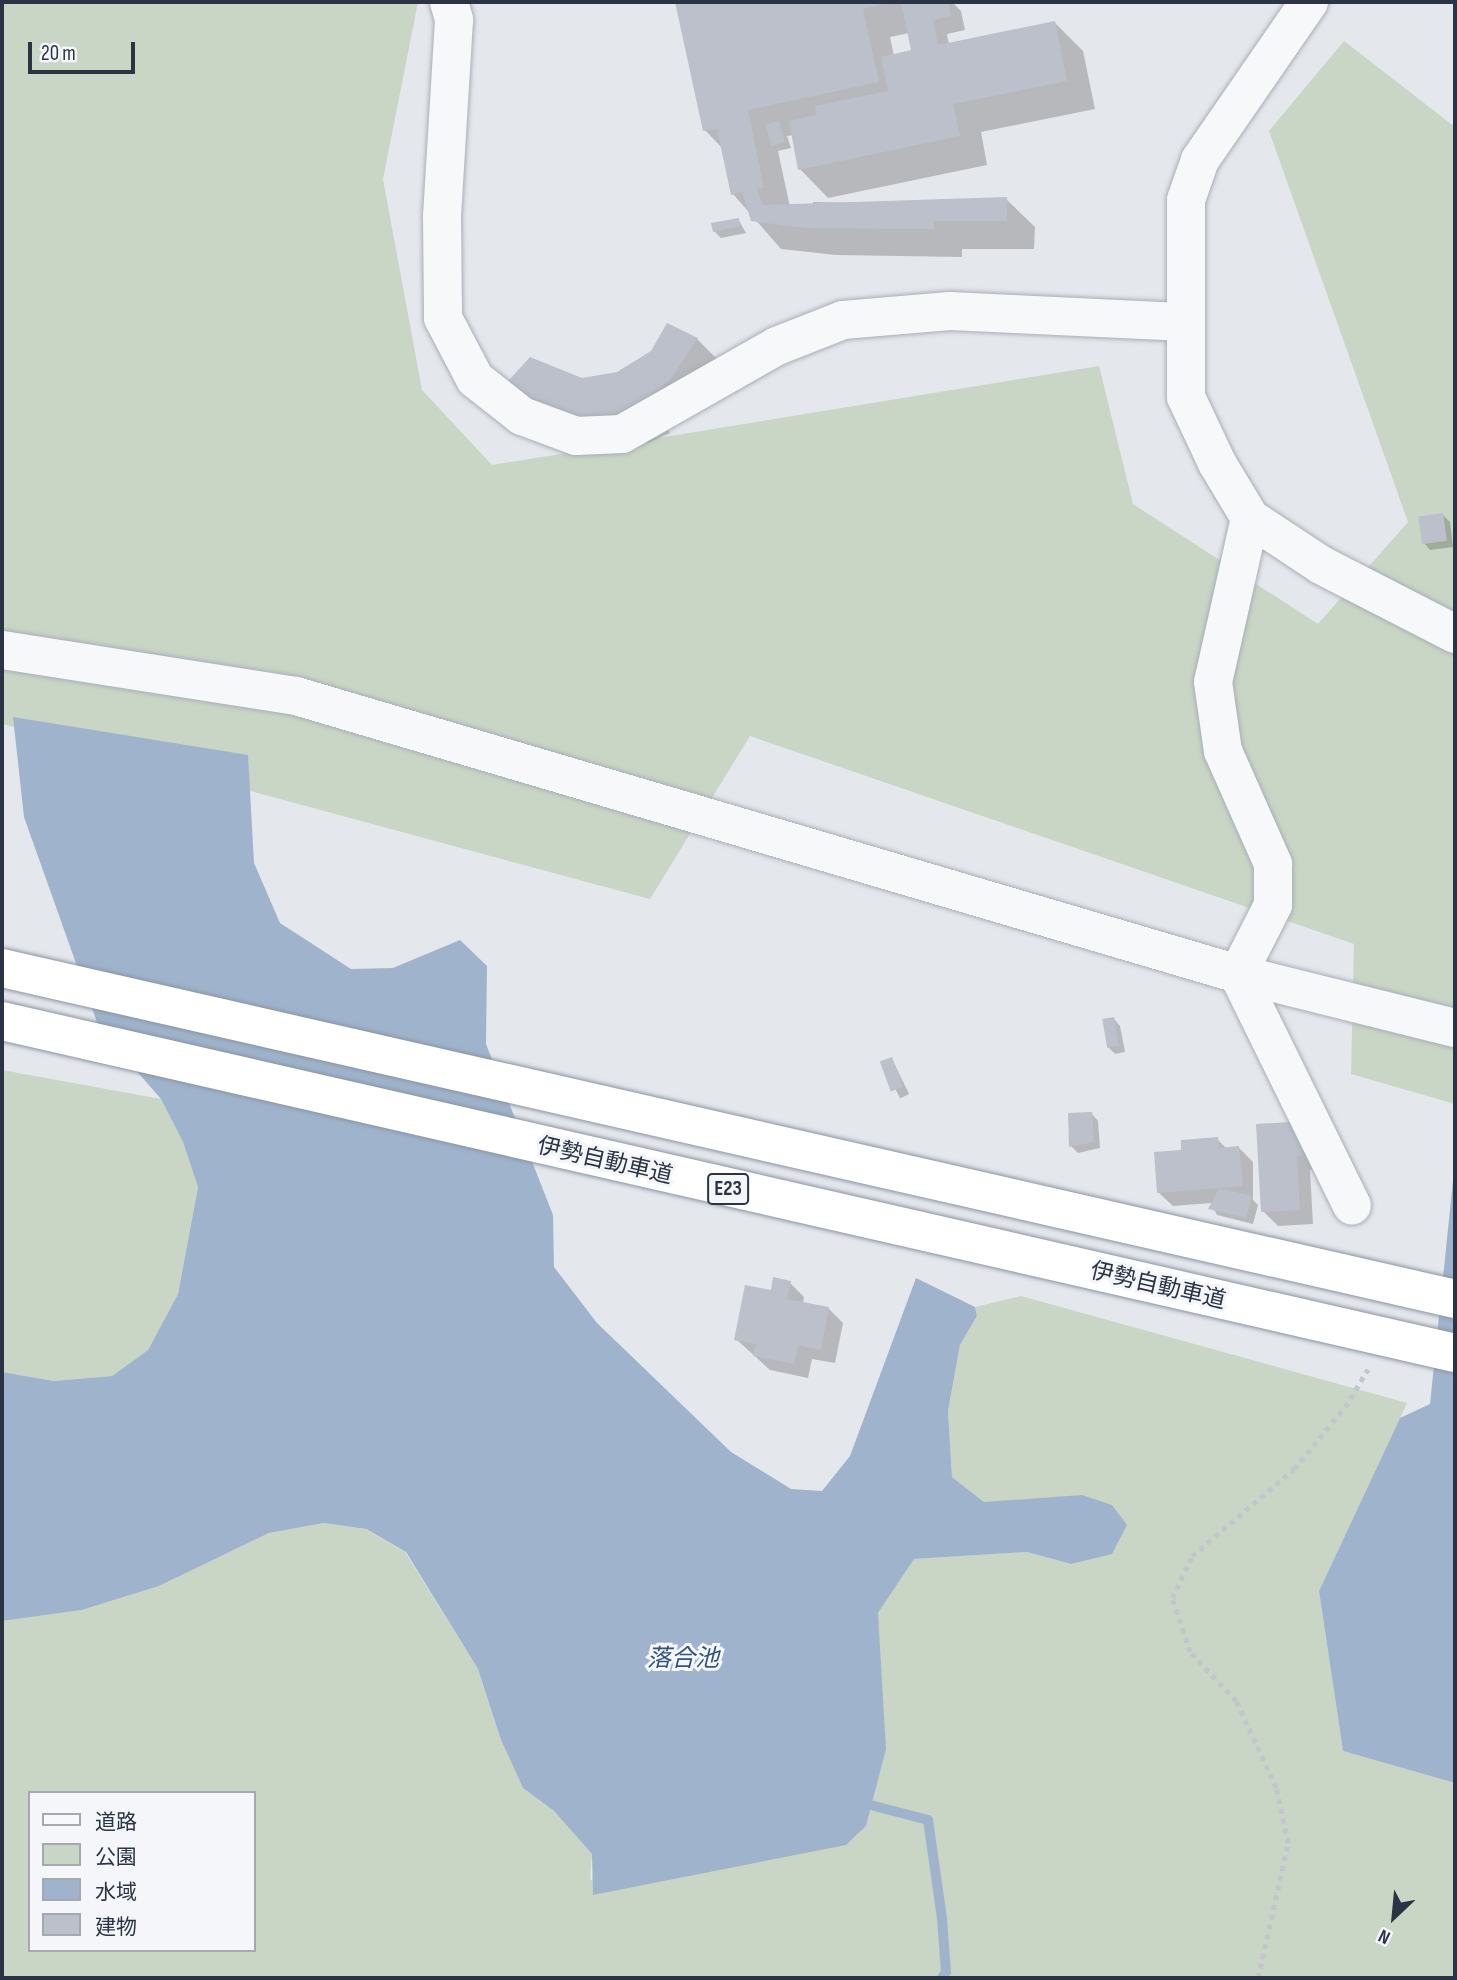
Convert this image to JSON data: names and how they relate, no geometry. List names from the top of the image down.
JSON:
{
  "streets": {
    "highway": ["伊勢自動車道", "E23"]
  },
  "water": ["落合池"],
  "legend": [
    "道路",
    "公園",
    "水域",
    "建物"
  ],
  "scale_bar": "20 m",
  "north": "bottom left"
}
